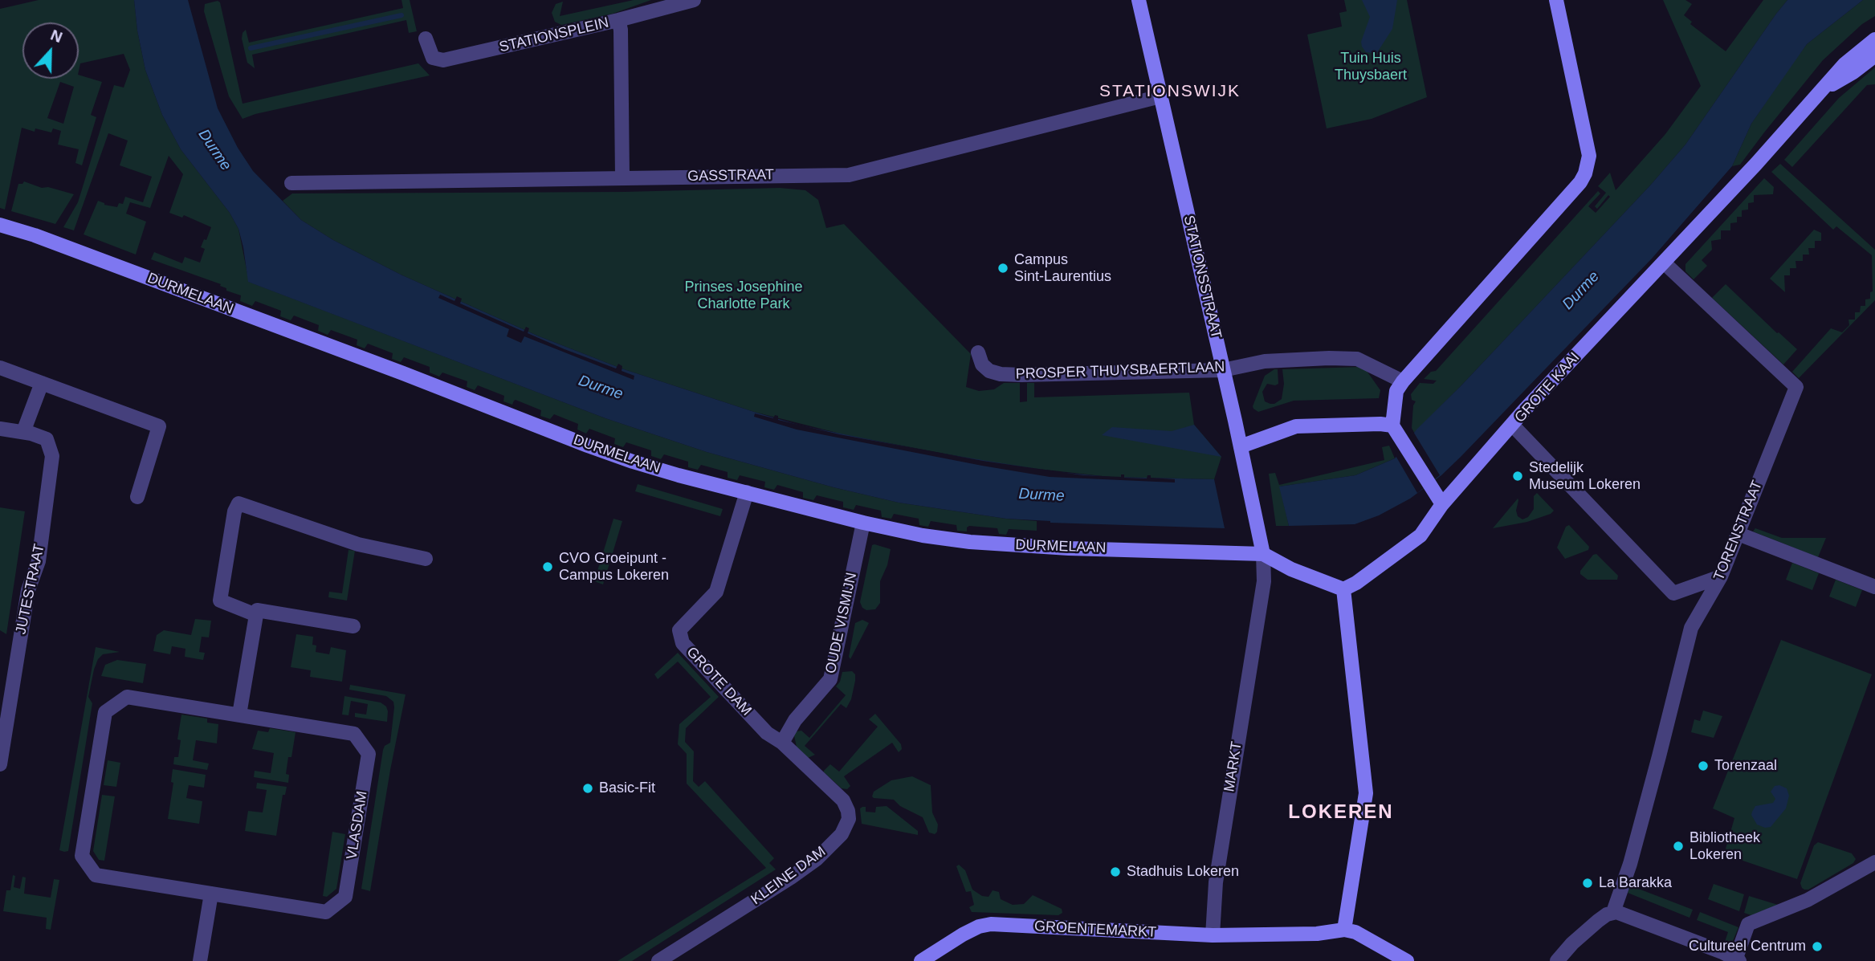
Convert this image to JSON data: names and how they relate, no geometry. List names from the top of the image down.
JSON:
{
  "streets": {
    "street": [
      "STATIONSPLEIN",
      "GASSTRAAT",
      "STATIONSSTRAAT",
      "DURMELAAN",
      "PROSPER THUYSBAERTLAAN",
      "GROTE KAAI",
      "TORENSTRAAT",
      "JUTESTRAAT",
      "OUDE VISMIJN",
      "GROTE DAM",
      "MARKT",
      "VLASDAM",
      "KLEINE DAM",
      "GROENTEMARKT"
    ]
  },
  "crossings": [
    ["GASSTRAAT", "STATIONSSTRAAT"],
    ["STATIONSSTRAAT", "DURMELAAN"],
    ["STATIONSSTRAAT", "PROSPER THUYSBAERTLAAN"],
    ["STATIONSSTRAAT", "GROTE KAAI"],
    ["STATIONSSTRAAT", "MARKT"],
    ["DURMELAAN", "GROTE KAAI"],
    ["DURMELAAN", "OUDE VISMIJN"],
    ["DURMELAAN", "GROTE DAM"],
    ["DURMELAAN", "MARKT"],
    ["GROTE KAAI", "TORENSTRAAT"],
    ["GROTE KAAI", "MARKT"],
    ["OUDE VISMIJN", "GROTE DAM"],
    ["OUDE VISMIJN", "KLEINE DAM"],
    ["GROTE DAM", "KLEINE DAM"],
    ["MARKT", "GROENTEMARKT"]
  ],
  "districts": ["STATIONSWIJK", "LOKEREN"],
  "water": ["Durme"],
  "parks": ["Tuin Huis Thuysbaert", "Prinses Josephine Charlotte Park"],
  "places": [
    "Campus Sint-Laurentius",
    "Stedelijk Museum Lokeren",
    "CVO Groeipunt - Campus Lokeren",
    "Torenzaal",
    "Basic-Fit",
    "Bibliotheek Lokeren",
    "Stadhuis Lokeren",
    "La Barakka",
    "Cultureel Centrum"
  ],
  "north": "top"
}
